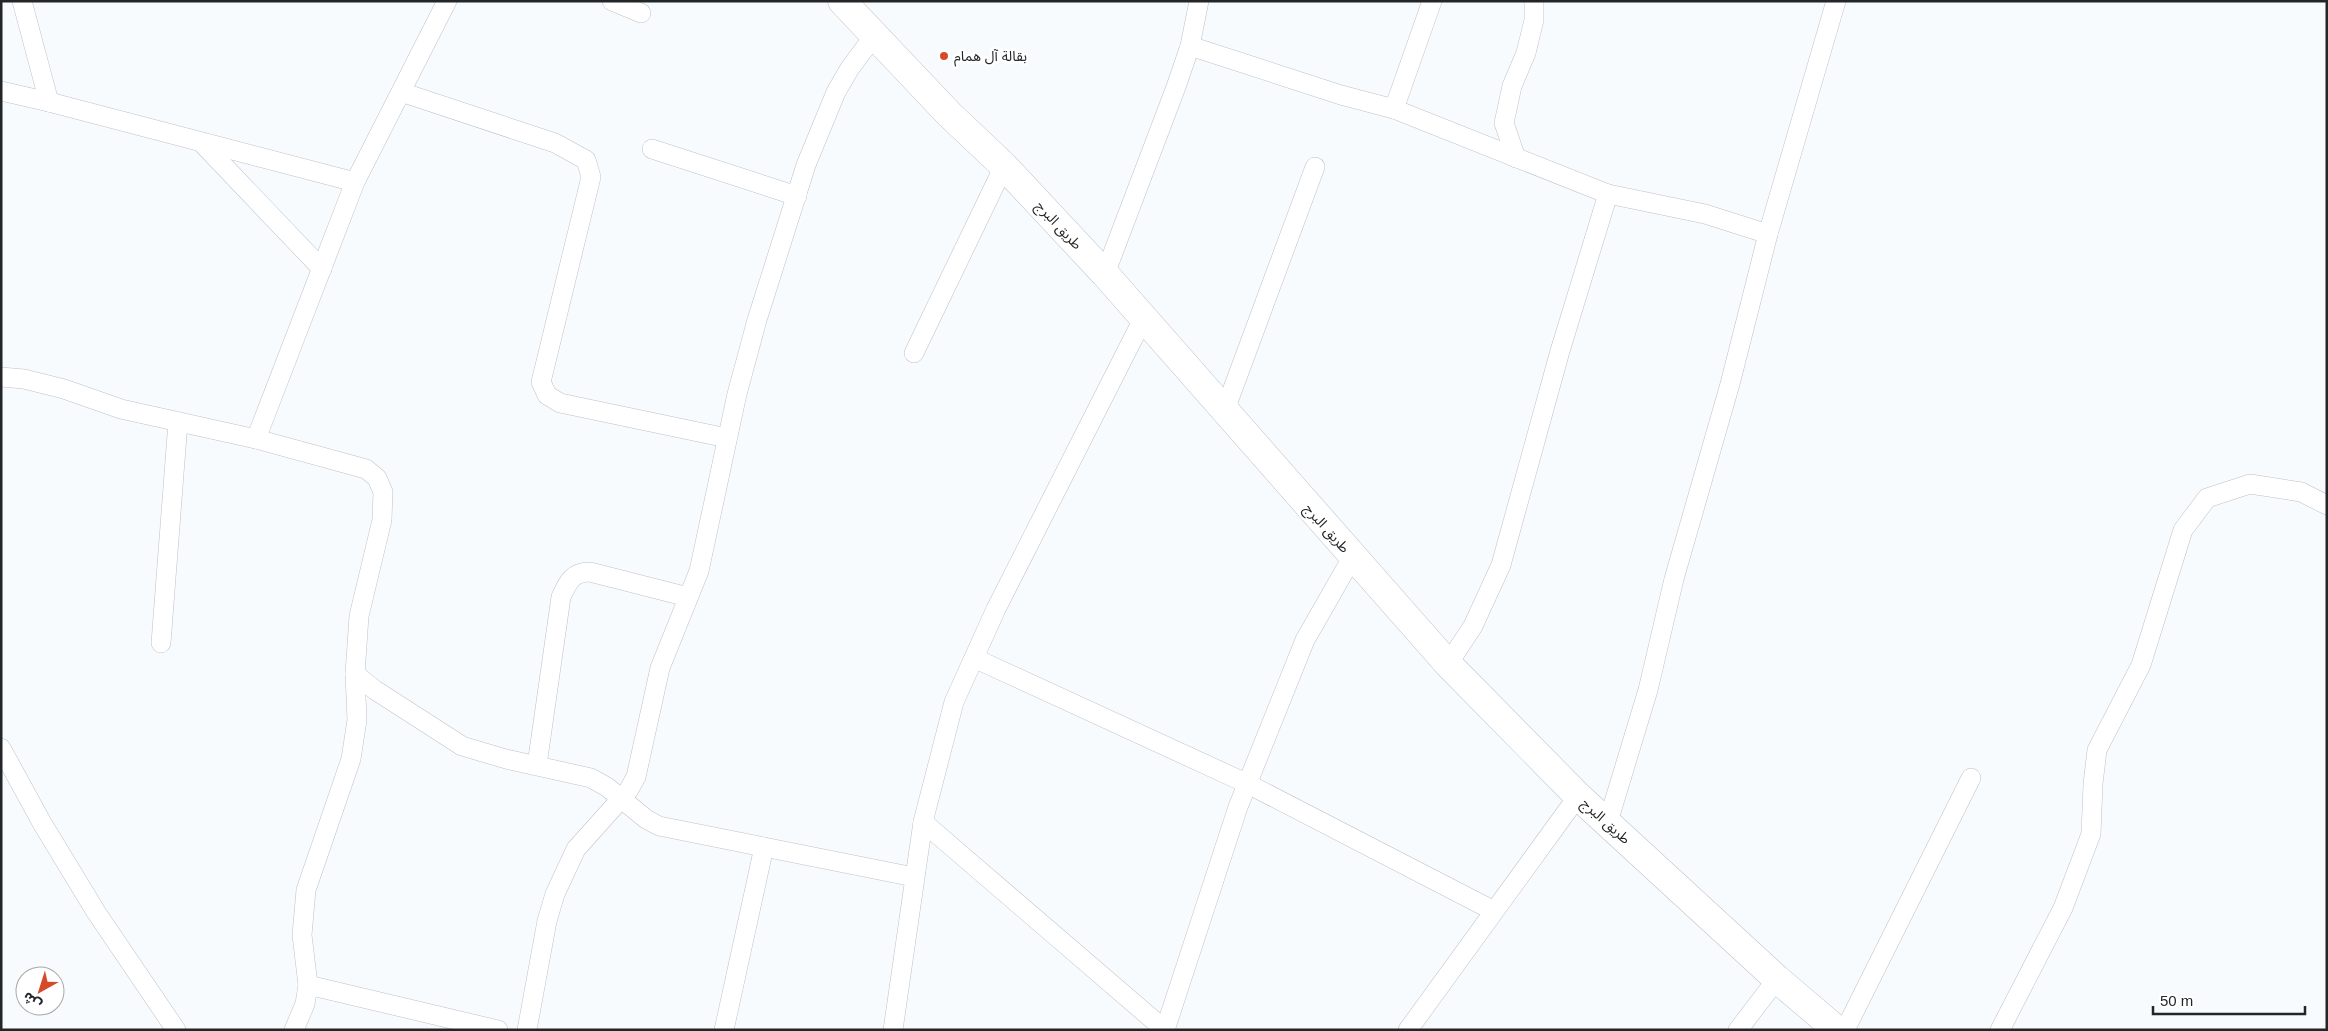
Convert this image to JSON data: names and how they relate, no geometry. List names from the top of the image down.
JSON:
{
  "streets": {
    "street": ["طريق البرج"]
  },
  "places": ["بقالة آل همام"],
  "scale_bar": "50 m",
  "north": "bottom left"
}
